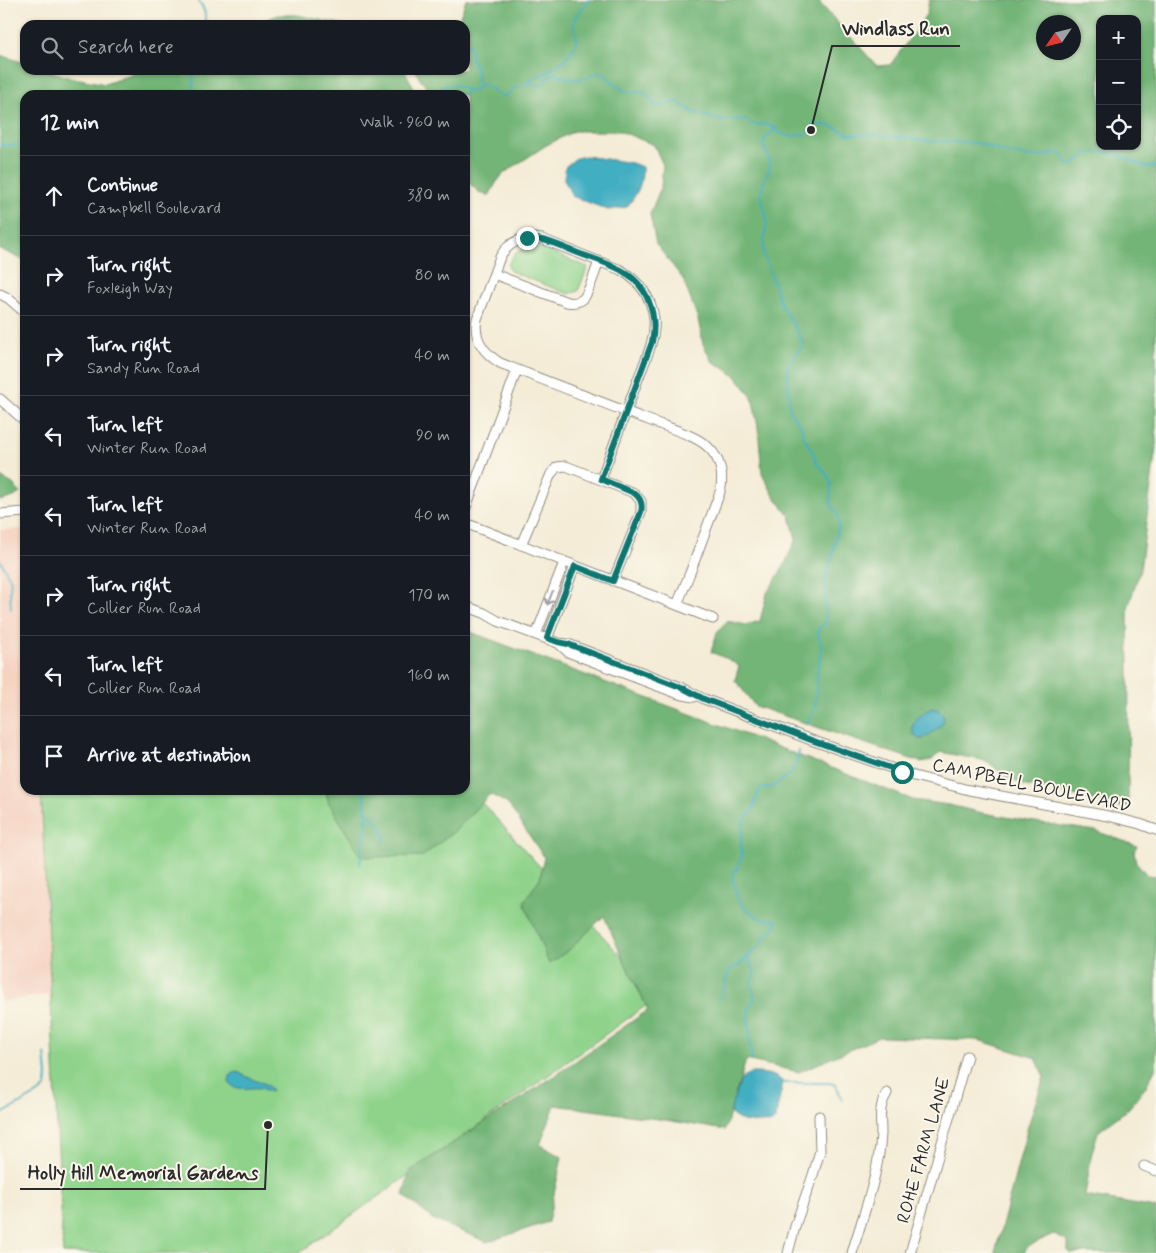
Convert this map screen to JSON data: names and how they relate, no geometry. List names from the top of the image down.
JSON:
{
  "streets": {
    "street": ["CAMPBELL BOULEVARD", "ROHE FARM LANE"]
  },
  "places": ["Windlass Run", "Holly Hill Memorial Gardens"],
  "north": "bottom left",
  "page": {
    "map_buttons": ["+", "−"],
    "search": "Search here",
    "heading": ["12 min", "Walk · 960 m"],
    "list": [
      ["Continue", "Campbell Boulevard", "380 m"],
      ["Turn right", "Foxleigh Way", "80 m"],
      ["Turn right", "Sandy Run Road", "40 m"],
      ["Turn left", "Winter Run Road", "90 m"],
      ["Turn left", "Winter Run Road", "40 m"],
      ["Turn right", "Collier Run Road", "170 m"],
      ["Turn left", "Collier Run Road", "160 m"],
      "Arrive at destination"
    ]
  }
}
